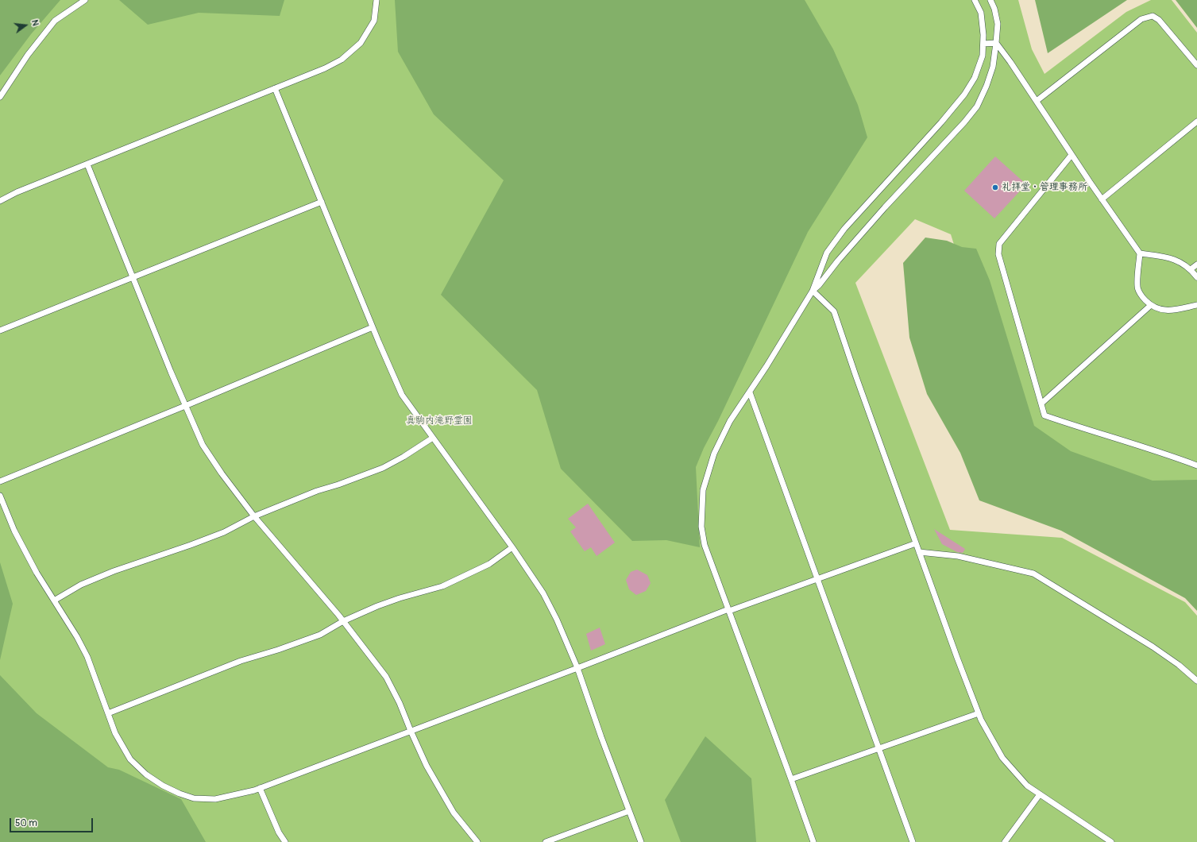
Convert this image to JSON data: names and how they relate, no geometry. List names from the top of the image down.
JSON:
{
  "parks": ["真駒内滝野霊園"],
  "places": ["礼拝堂・管理事務所"],
  "scale_bar": "50 m",
  "north": "right"
}
